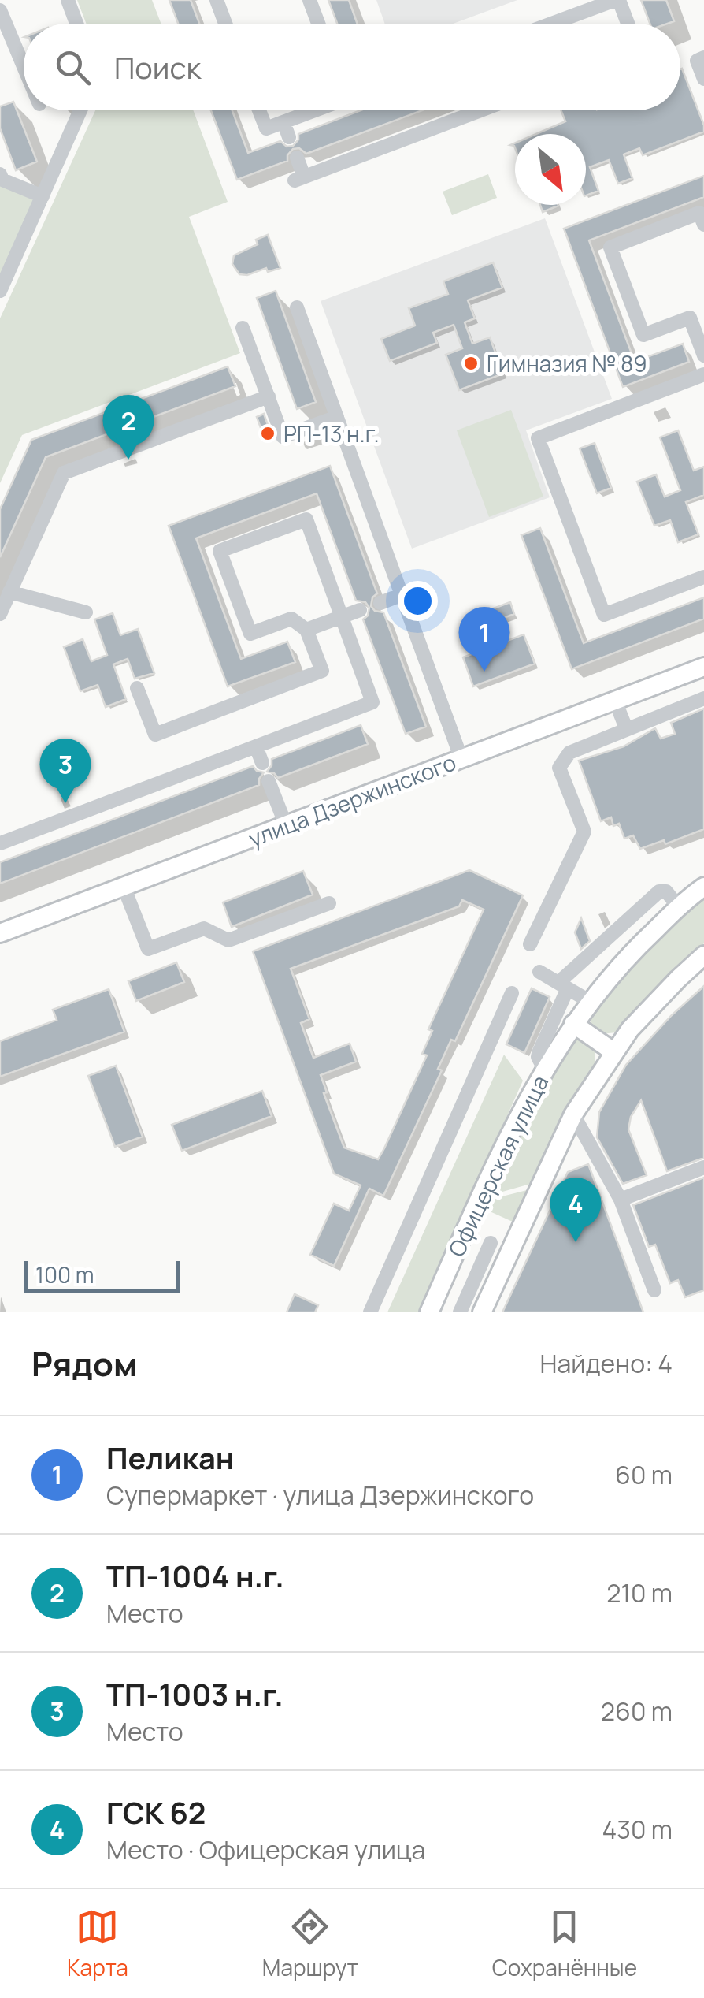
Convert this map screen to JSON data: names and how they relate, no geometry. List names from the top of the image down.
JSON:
{
  "streets": {
    "main road": ["улица Дзержинского", "Офицерская улица"]
  },
  "places": ["Гимназия № 89", "РП-13 н.г."],
  "scale_bar": "100 m",
  "north": "bottom right",
  "page": {
    "search": "Поиск",
    "pins": [
      "2",
      "1",
      "3",
      "4"
    ],
    "scale": "100 m",
    "heading": ["Рядом", "Найдено: 4"],
    "list": [
      {
        "mark": "1",
        "name": "Пеликан",
        "note": "Супермаркет · улица Дзержинского",
        "value": "60 m"
      },
      {
        "mark": "2",
        "name": "ТП-1004 н.г.",
        "note": "Место",
        "value": "210 m"
      },
      {
        "mark": "3",
        "name": "ТП-1003 н.г.",
        "note": "Место",
        "value": "260 m"
      },
      {
        "mark": "4",
        "name": "ГСК 62",
        "note": "Место · Офицерская улица",
        "value": "430 m"
      }
    ],
    "nav": ["Карта", "Маршрут", "Сохранённые"]
  }
}
